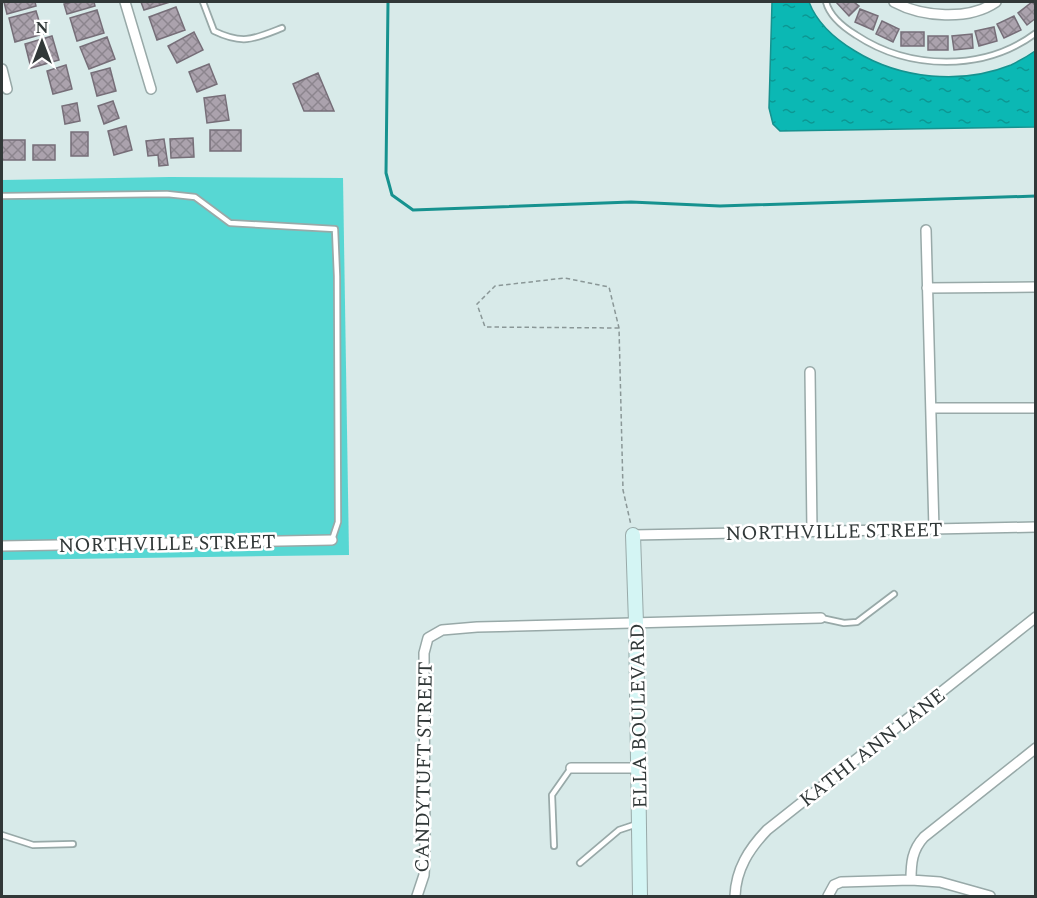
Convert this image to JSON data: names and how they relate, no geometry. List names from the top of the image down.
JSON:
{
  "streets": {
    "street": [
      "NORTHVILLE STREET",
      "ELLA BOULEVARD",
      "KATHI ANN LANE",
      "CANDYTUFT STREET"
    ]
  },
  "crossings": [
    ["NORTHVILLE STREET", "ELLA BOULEVARD"],
    ["ELLA BOULEVARD", "CANDYTUFT STREET"]
  ],
  "north": "top"
}
